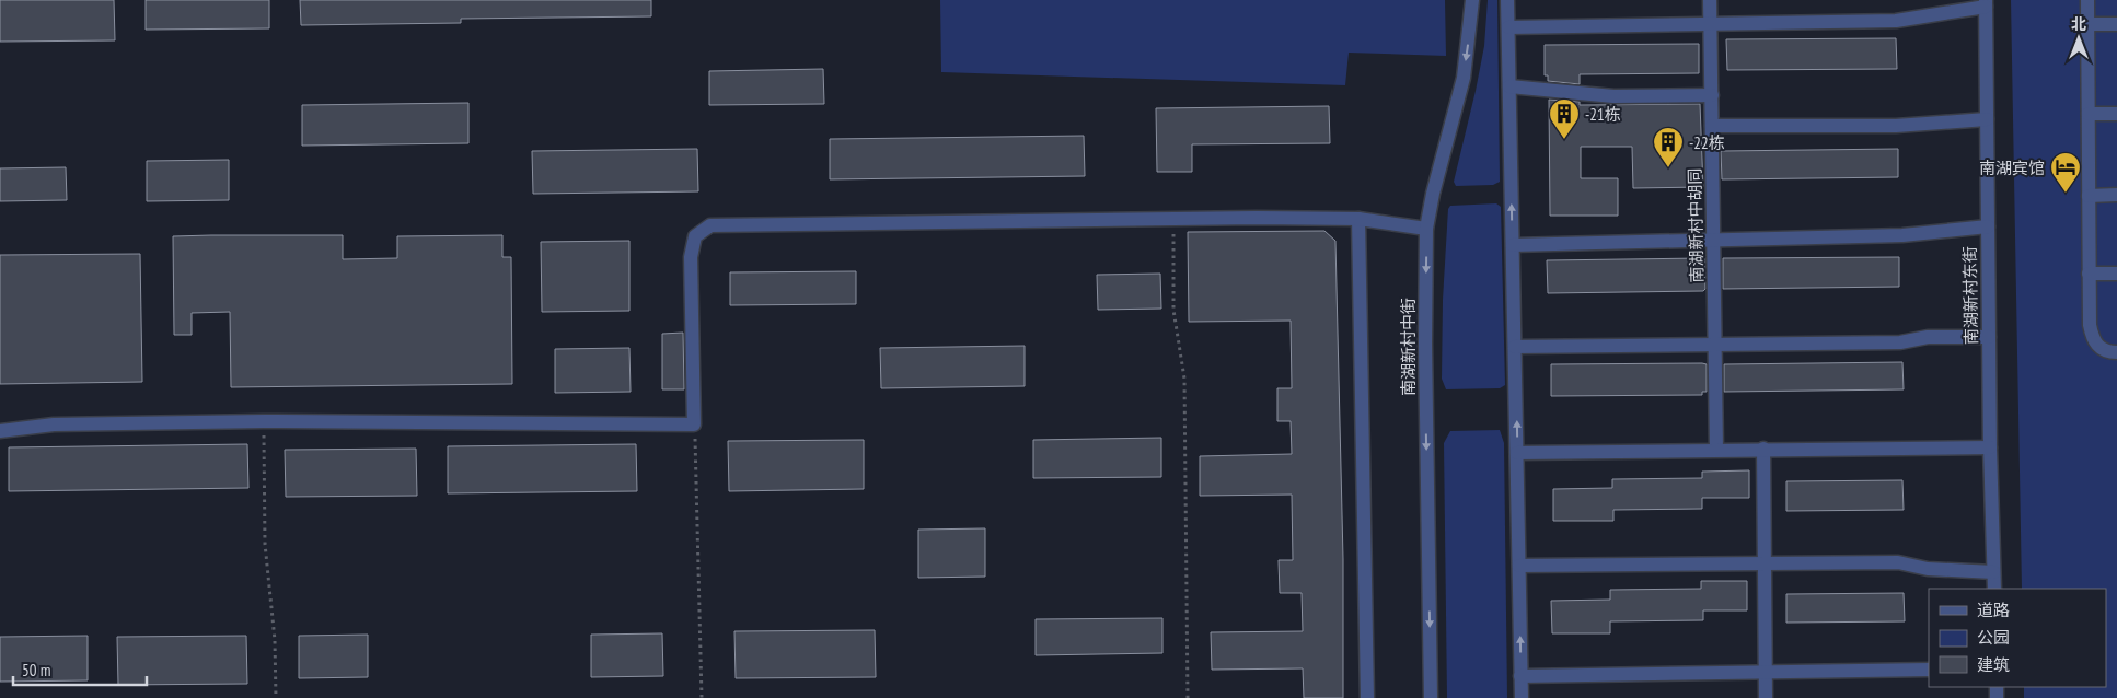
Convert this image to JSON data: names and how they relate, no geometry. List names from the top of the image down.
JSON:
{
  "streets": {
    "street": ["南湖新村中胡同", "南湖新村东街", "南湖新村中街"]
  },
  "places": {
    "building": ["-21栋", "-22栋"],
    "hotel": ["南湖宾馆"]
  },
  "legend": ["道路", "公园", "建筑"],
  "scale_bar": "50 m",
  "north": "top"
}
